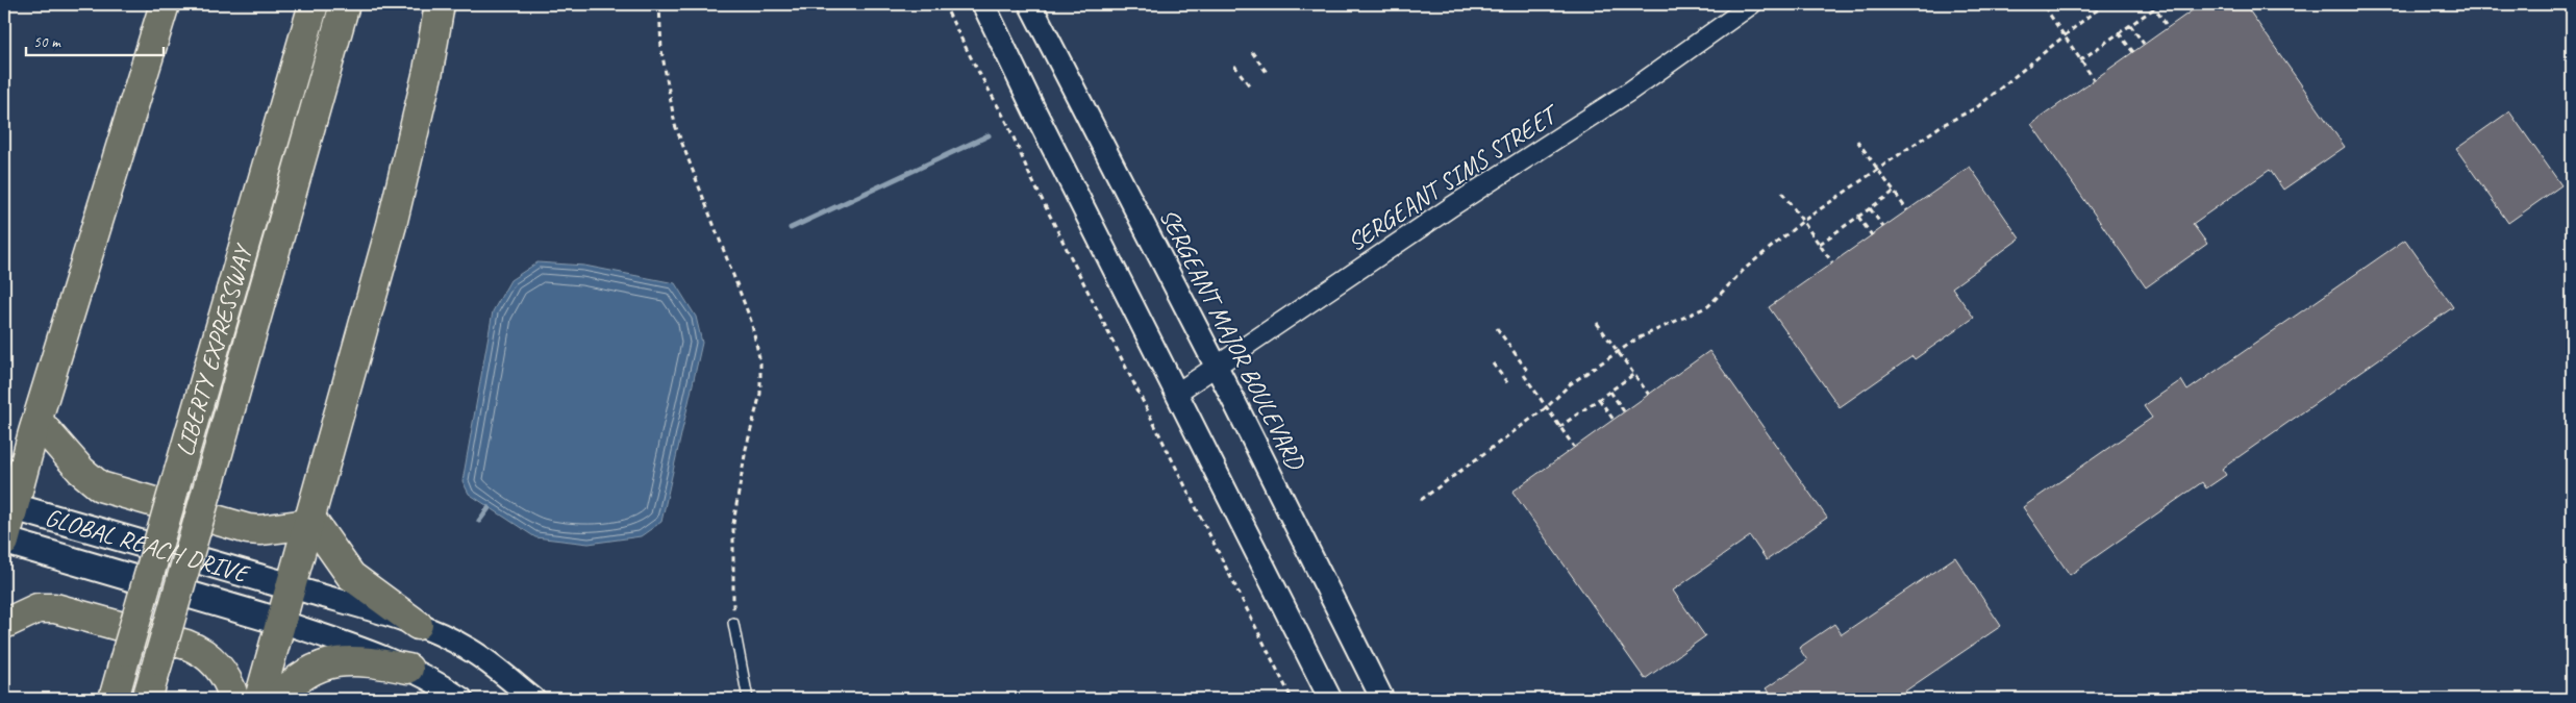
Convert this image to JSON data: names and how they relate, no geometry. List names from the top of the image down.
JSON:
{
  "streets": {
    "highway": ["LIBERTY EXPRESSWAY"],
    "main road": ["GLOBAL REACH DRIVE"],
    "street": ["SERGEANT SIMS STREET", "SERGEANT MAJOR BOULEVARD"]
  },
  "crossings": [
    ["SERGEANT SIMS STREET", "SERGEANT MAJOR BOULEVARD"]
  ],
  "scale_bar": "50 m"
}
